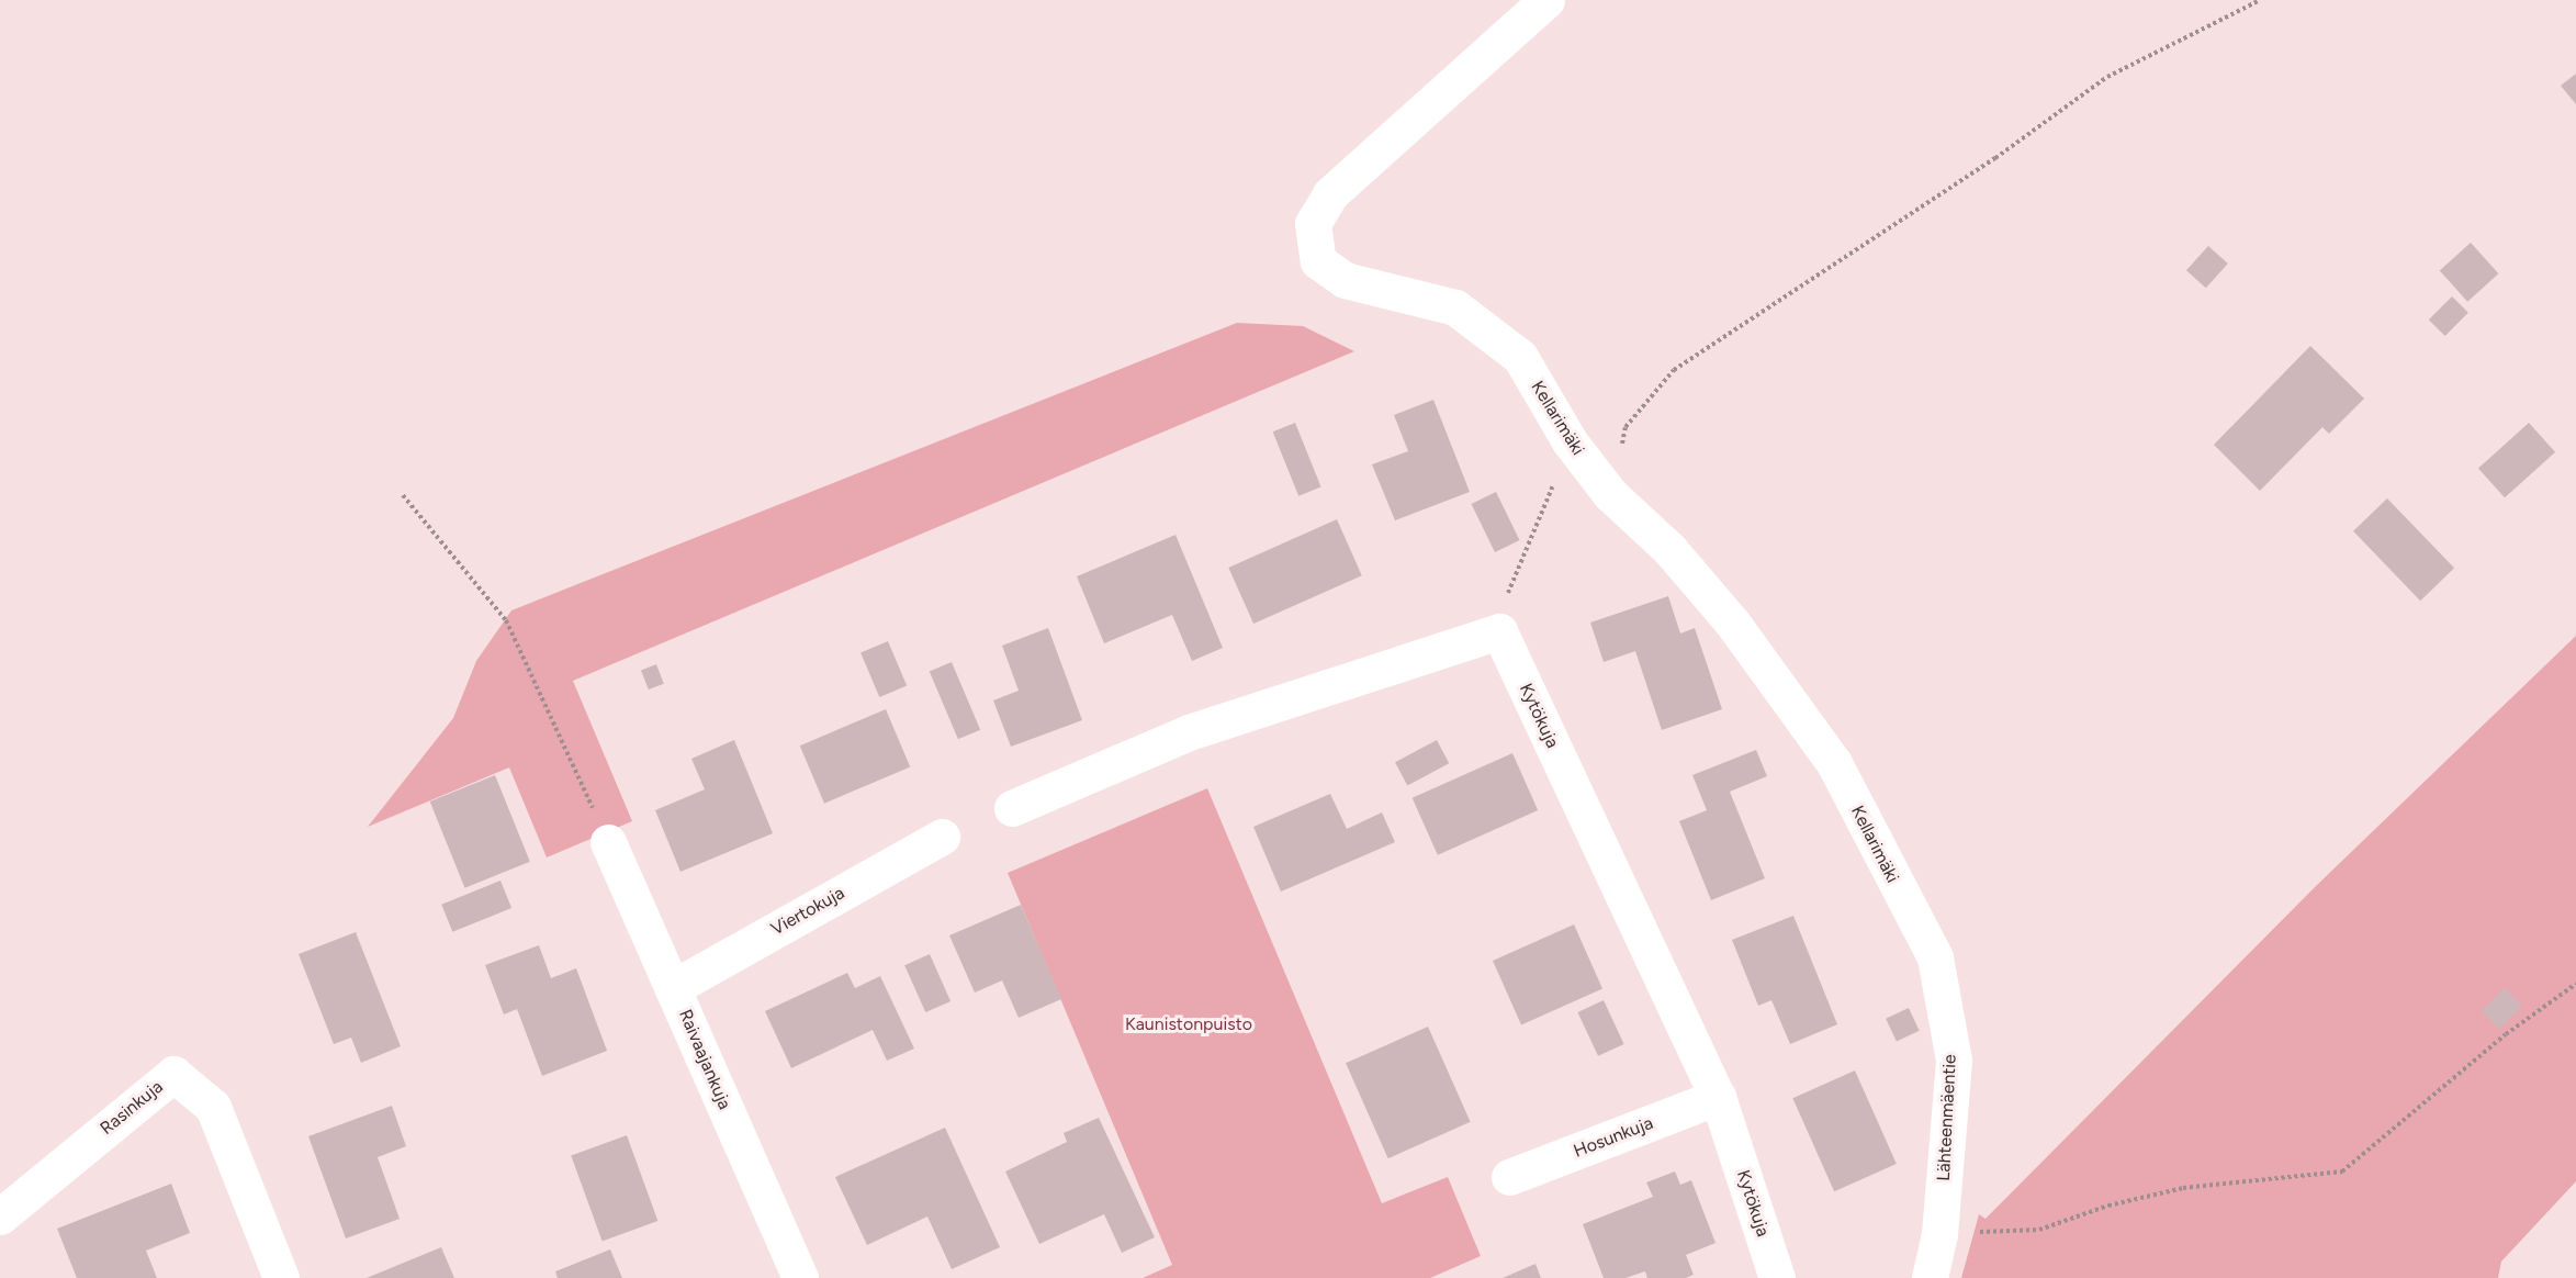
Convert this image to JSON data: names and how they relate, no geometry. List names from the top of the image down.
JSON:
{
  "streets": {
    "street": [
      "Kellarimäki",
      "Kytökuja",
      "Viertokuja",
      "Raivaajankuja",
      "Rasinkuja",
      "Lähteenmäentie",
      "Hosunkuja"
    ]
  },
  "crossings": [
    ["Kellarimäki", "Lähteenmäentie"],
    ["Kytökuja", "Hosunkuja"],
    ["Viertokuja", "Raivaajankuja"]
  ],
  "parks": ["Kaunistonpuisto"]
}
